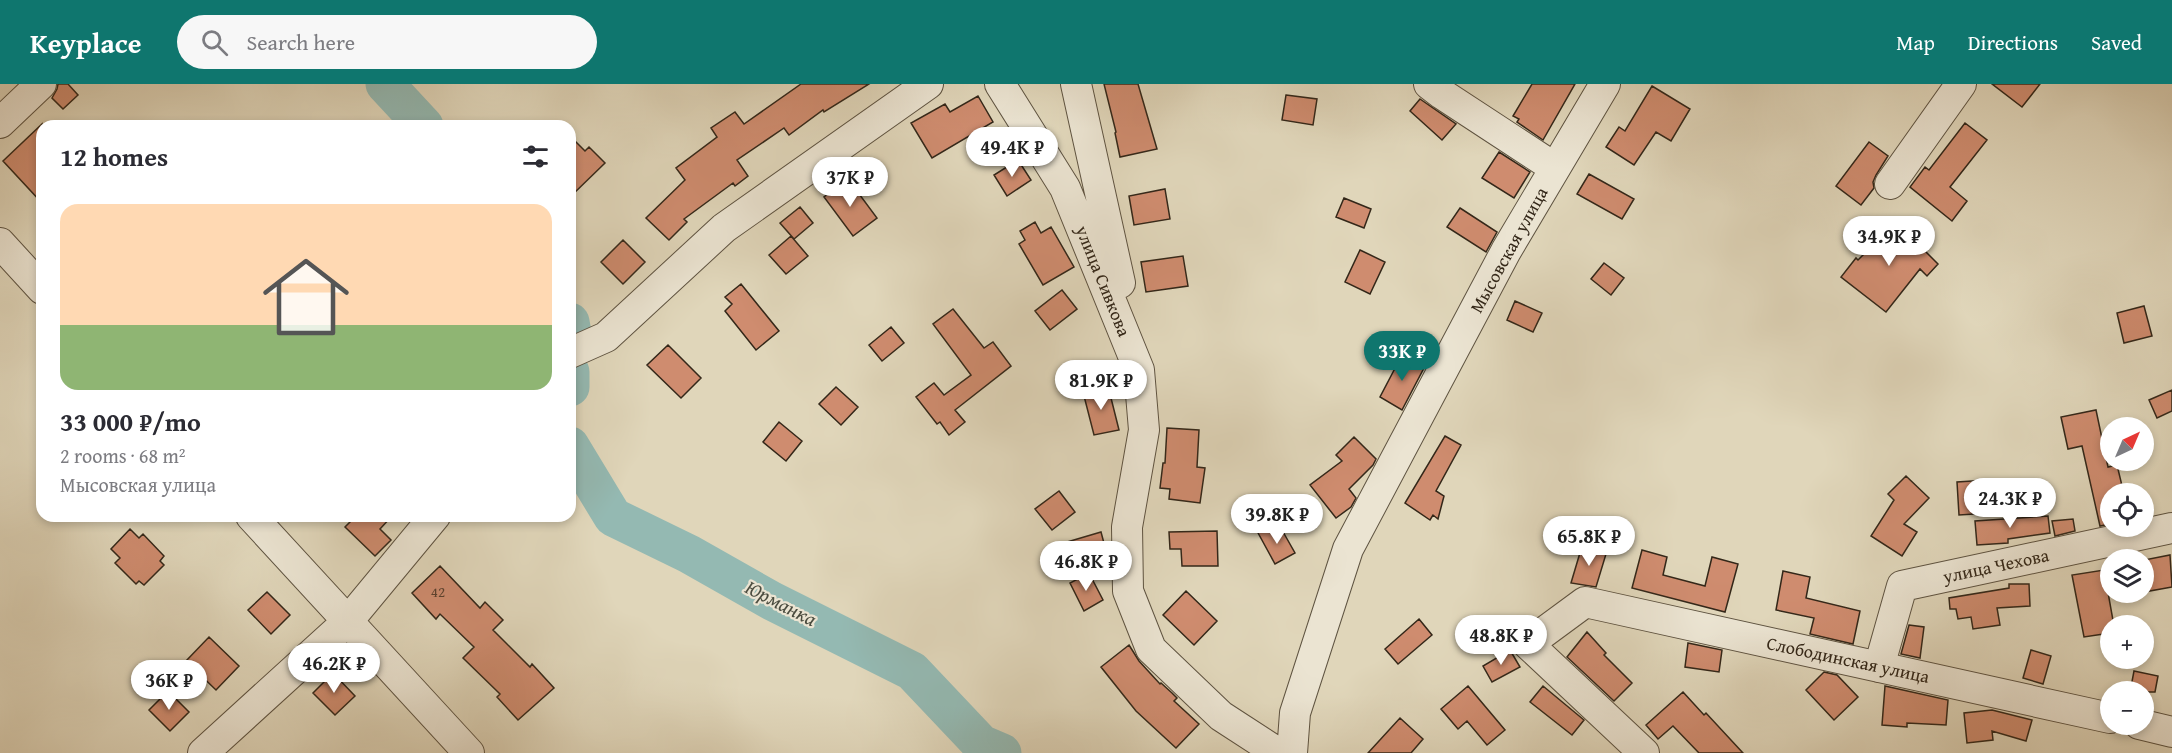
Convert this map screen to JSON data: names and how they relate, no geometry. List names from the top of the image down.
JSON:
{
  "streets": {
    "street": [
      "Мысовская улица",
      "улица Сивкова",
      "улица Чехова",
      "Слободинская улица"
    ]
  },
  "crossings": [
    ["улица Чехова", "Слободинская улица"]
  ],
  "water": ["Юрманка"],
  "house_numbers": ["42"],
  "north": "top right",
  "page": {
    "header": "Keyplace",
    "search": "Search here",
    "nav": ["Map", "Directions", "Saved"],
    "heading": "12 homes",
    "price": [
      "49.4K ₽",
      "37K ₽",
      "34.9K ₽",
      "33K ₽",
      "81.9K ₽",
      "24.3K ₽",
      "39.8K ₽",
      "65.8K ₽",
      "46.8K ₽",
      "48.8K ₽",
      "46.2K ₽",
      "36K ₽"
    ],
    "list": [
      {
        "name": "33 000 ₽/mo",
        "note": "2 rooms · 68 m² · Мысовская улица"
      }
    ],
    "map_buttons": ["+", "−"]
  }
}
